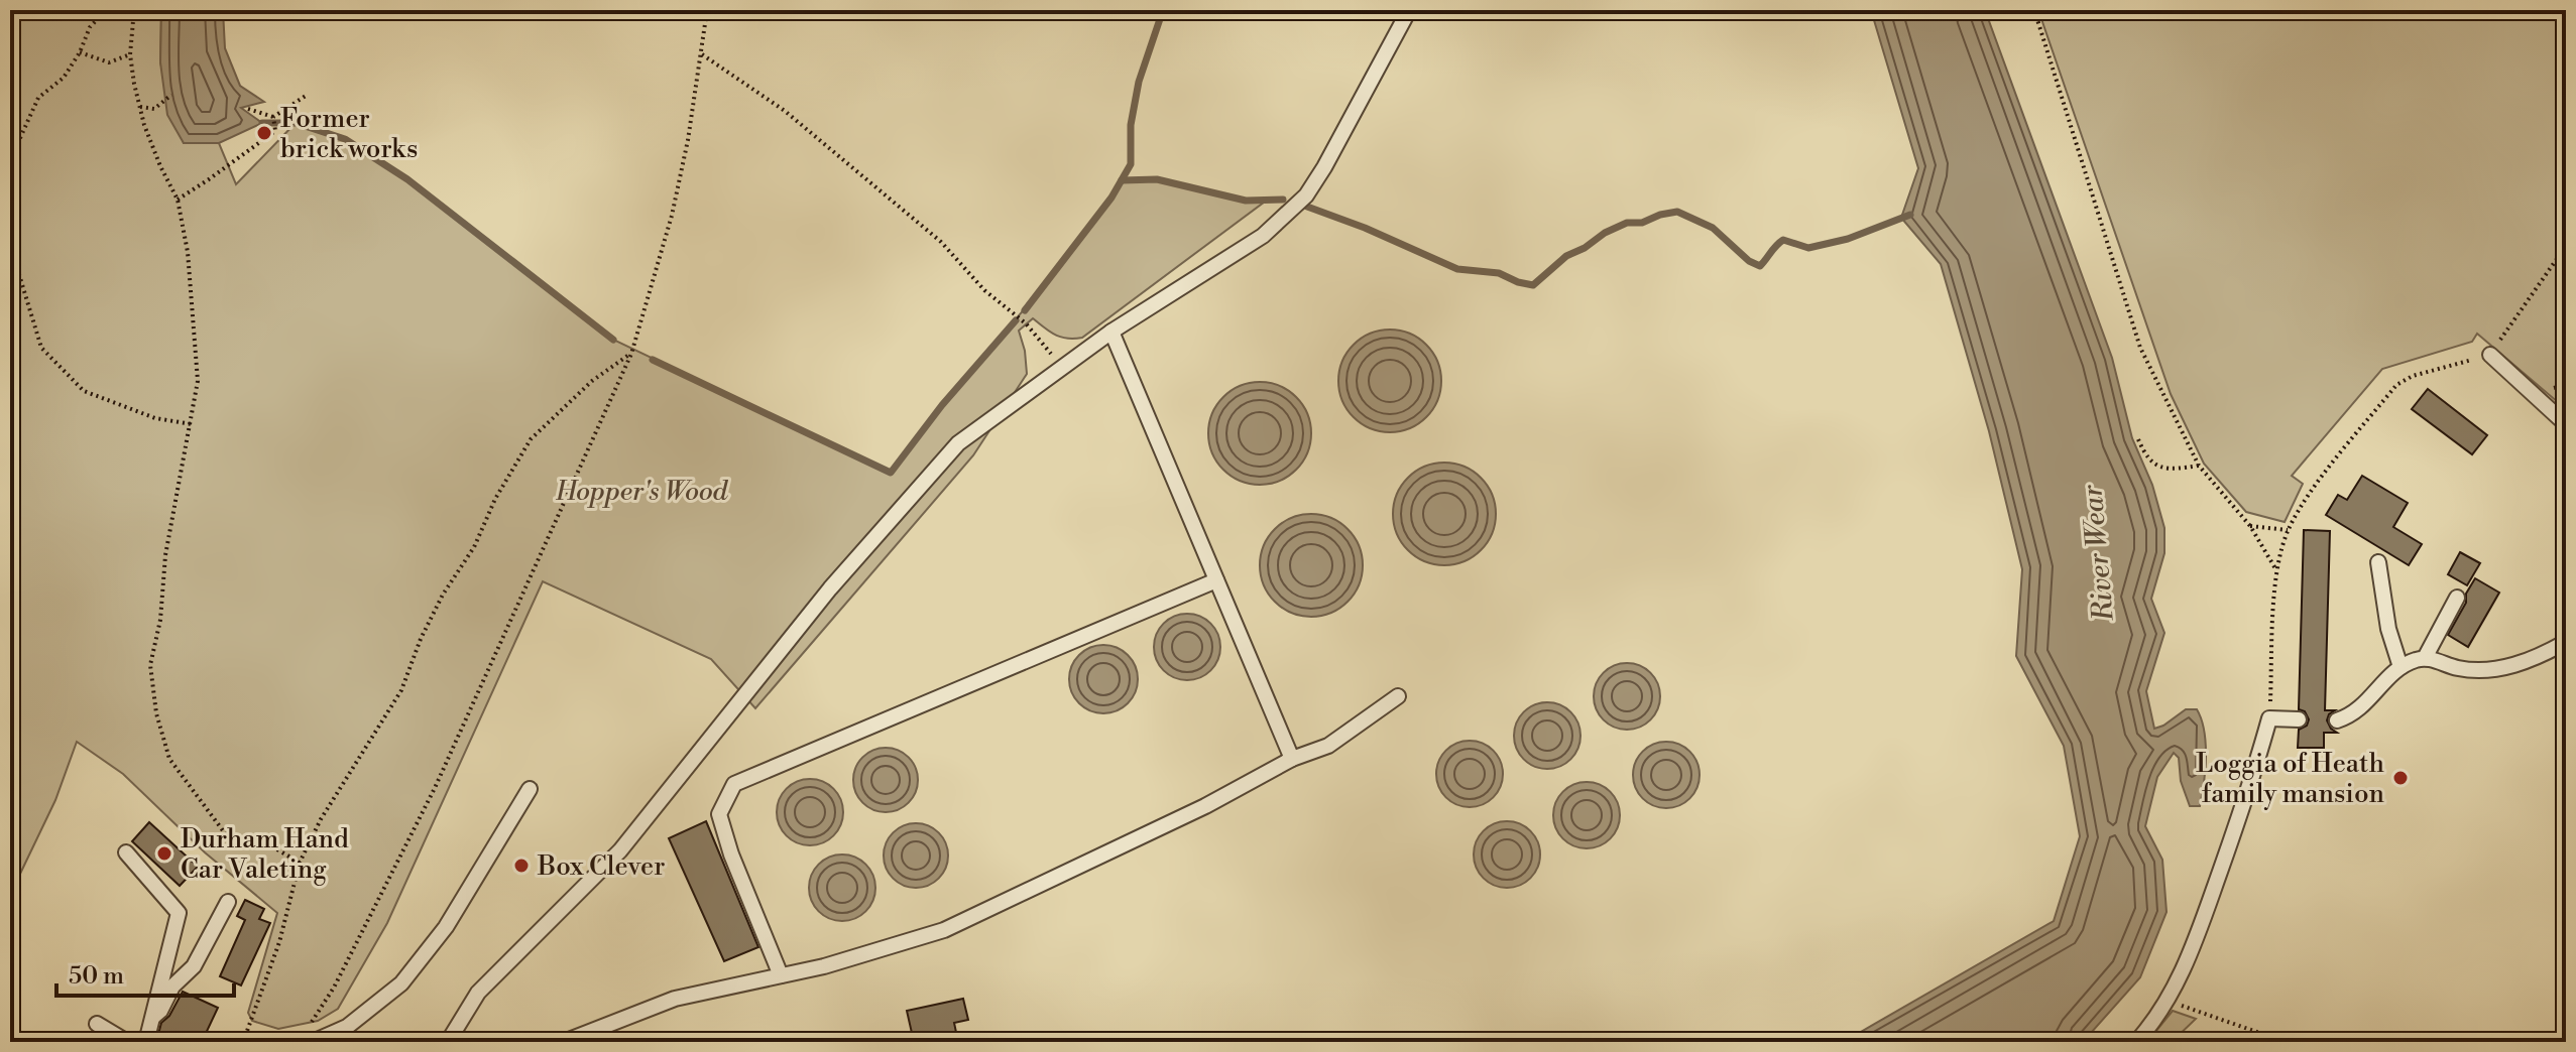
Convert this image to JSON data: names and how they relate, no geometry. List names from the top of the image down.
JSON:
{
  "water": ["River Wear"],
  "parks": ["Hopper's Wood"],
  "places": [
    "Former brick works",
    "Loggia of Heath family mansion",
    "Durham Hand Car Valeting",
    "Box Clever"
  ],
  "scale_bar": "50 m"
}
